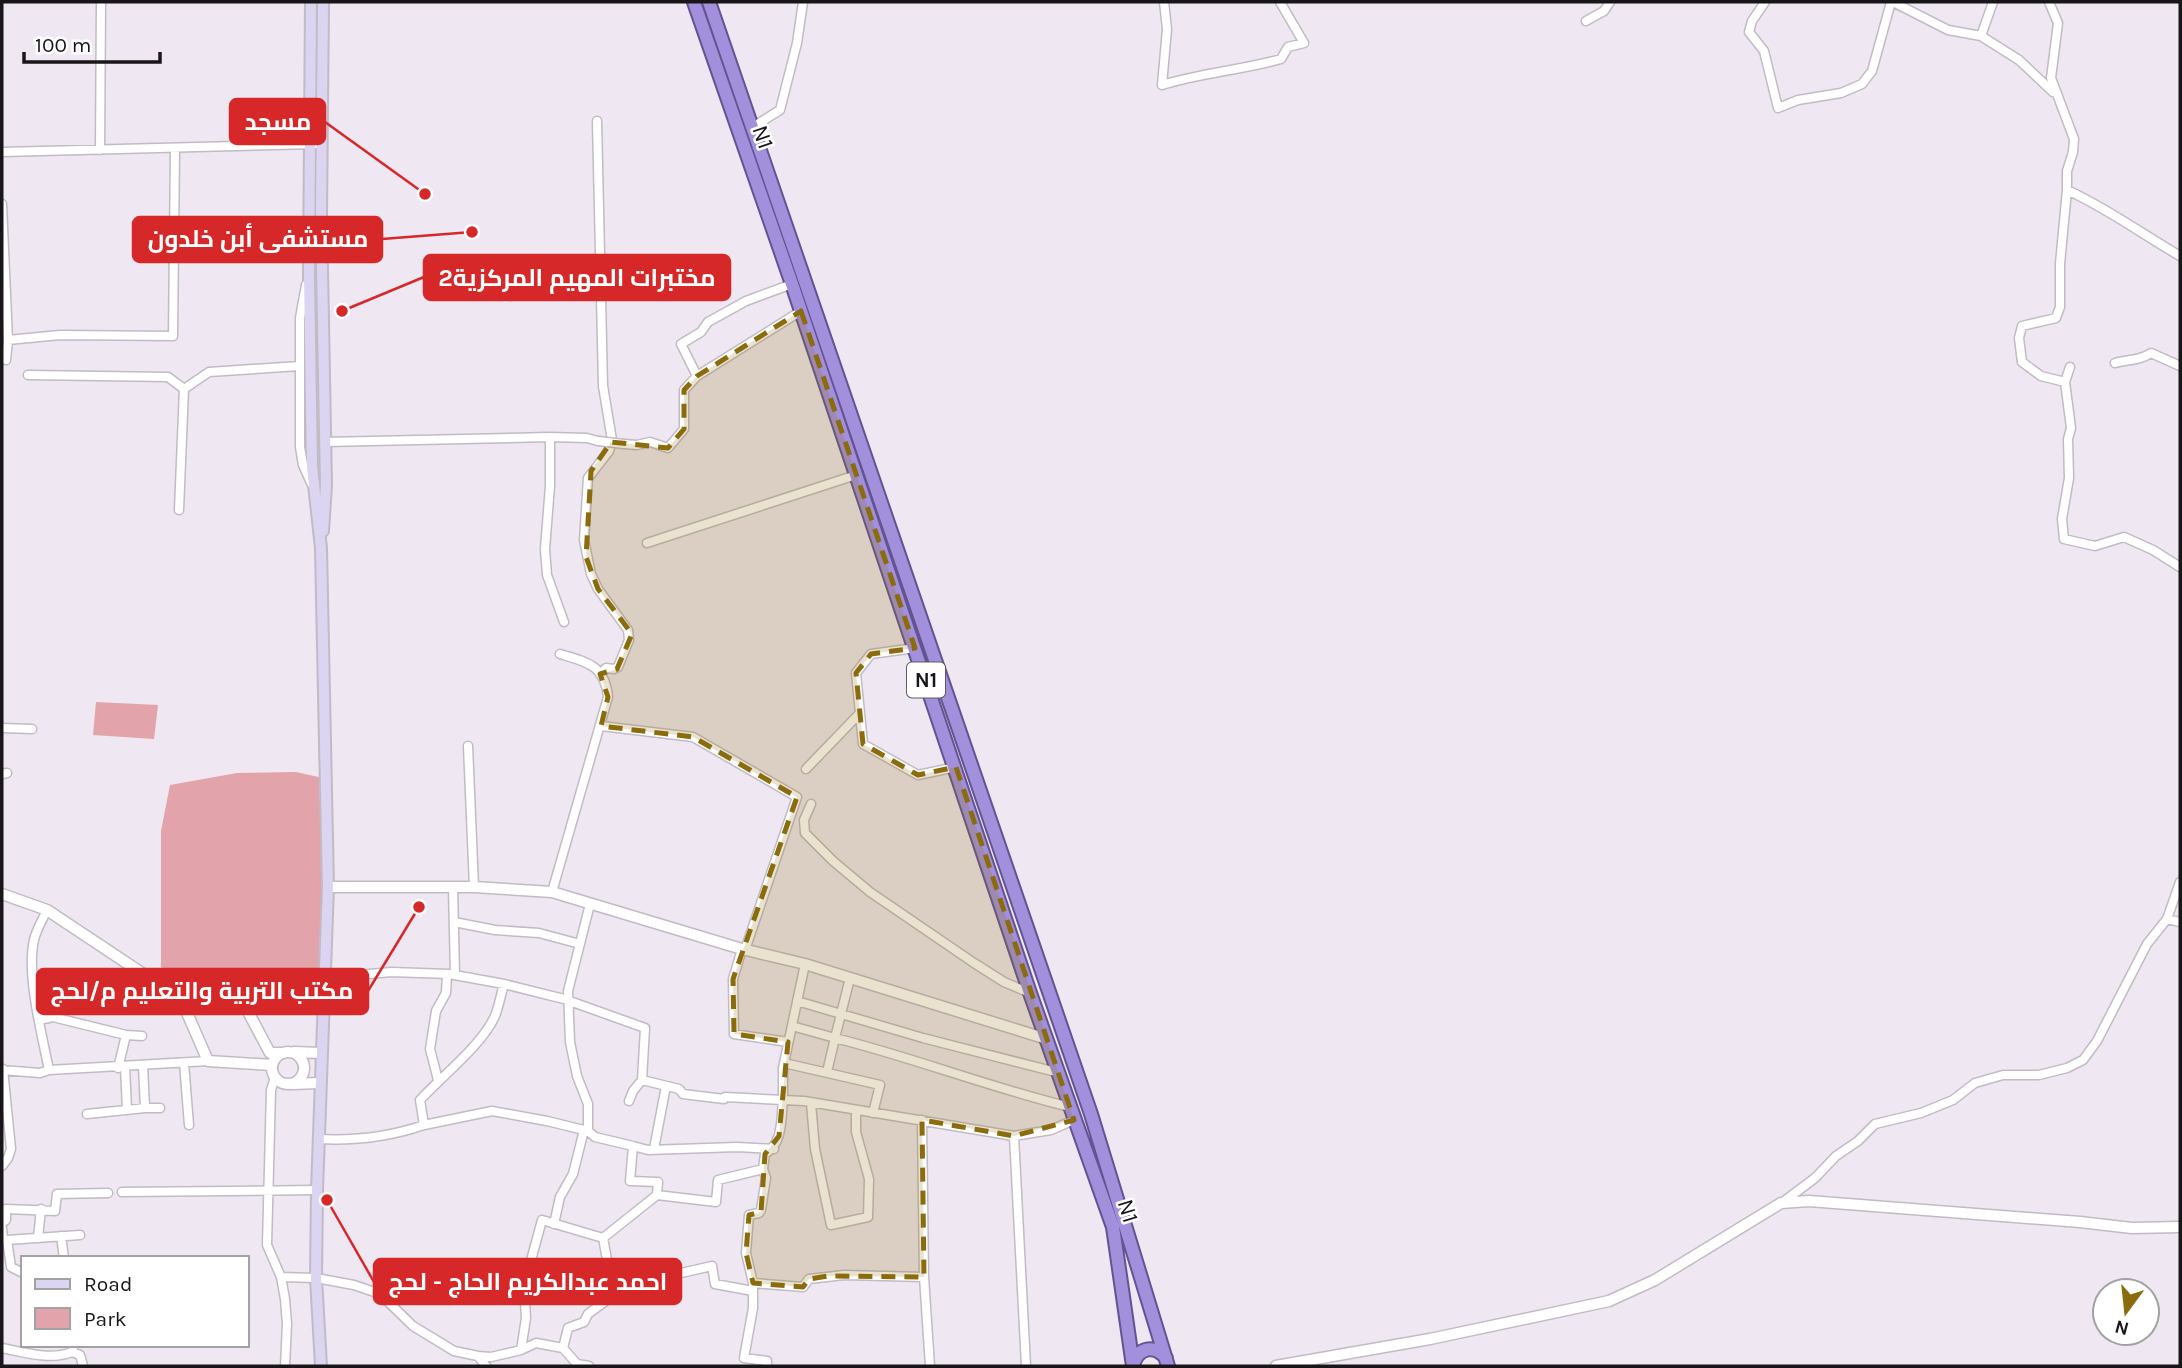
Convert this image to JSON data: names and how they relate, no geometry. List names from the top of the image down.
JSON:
{
  "streets": {
    "highway": ["N1"]
  },
  "places": [
    "مسجد",
    "مستشفى أبن خلدون",
    "مختبرات المهيم المركزية2",
    "مكتب التربية والتعليم م/لحج",
    "احمد عبدالكريم الحاج - لحج"
  ],
  "legend": ["Road", "Park"],
  "scale_bar": "100 m",
  "north": "bottom"
}
